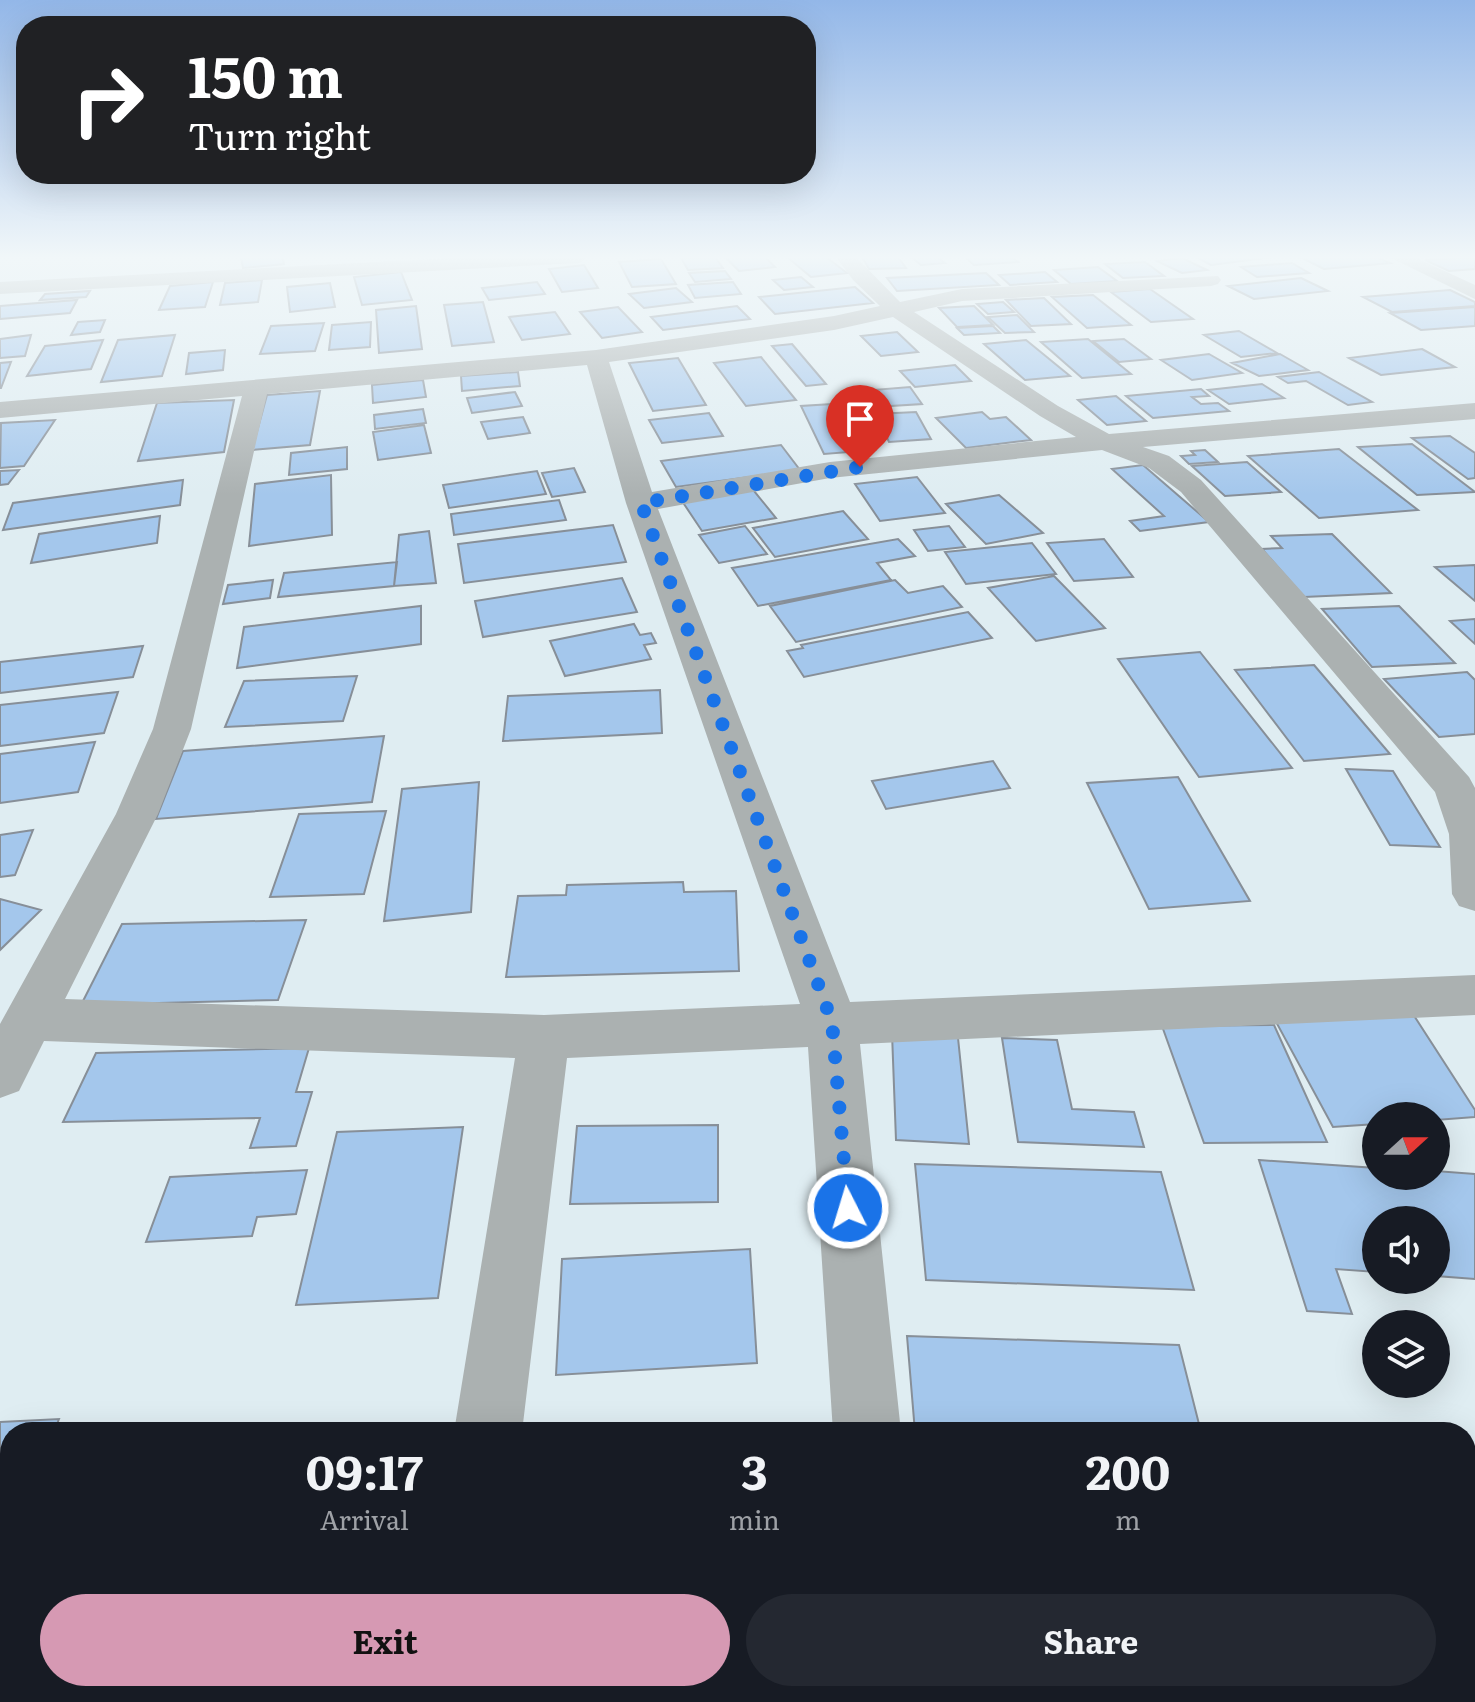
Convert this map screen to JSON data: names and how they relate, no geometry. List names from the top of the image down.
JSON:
{
  "north": "right",
  "page": {
    "turn": ["150 m", "Turn right"],
    "eta": [
      "09:17",
      "Arrival",
      "3",
      "min",
      "200",
      "m"
    ],
    "buttons": ["Exit", "Share"]
  }
}
